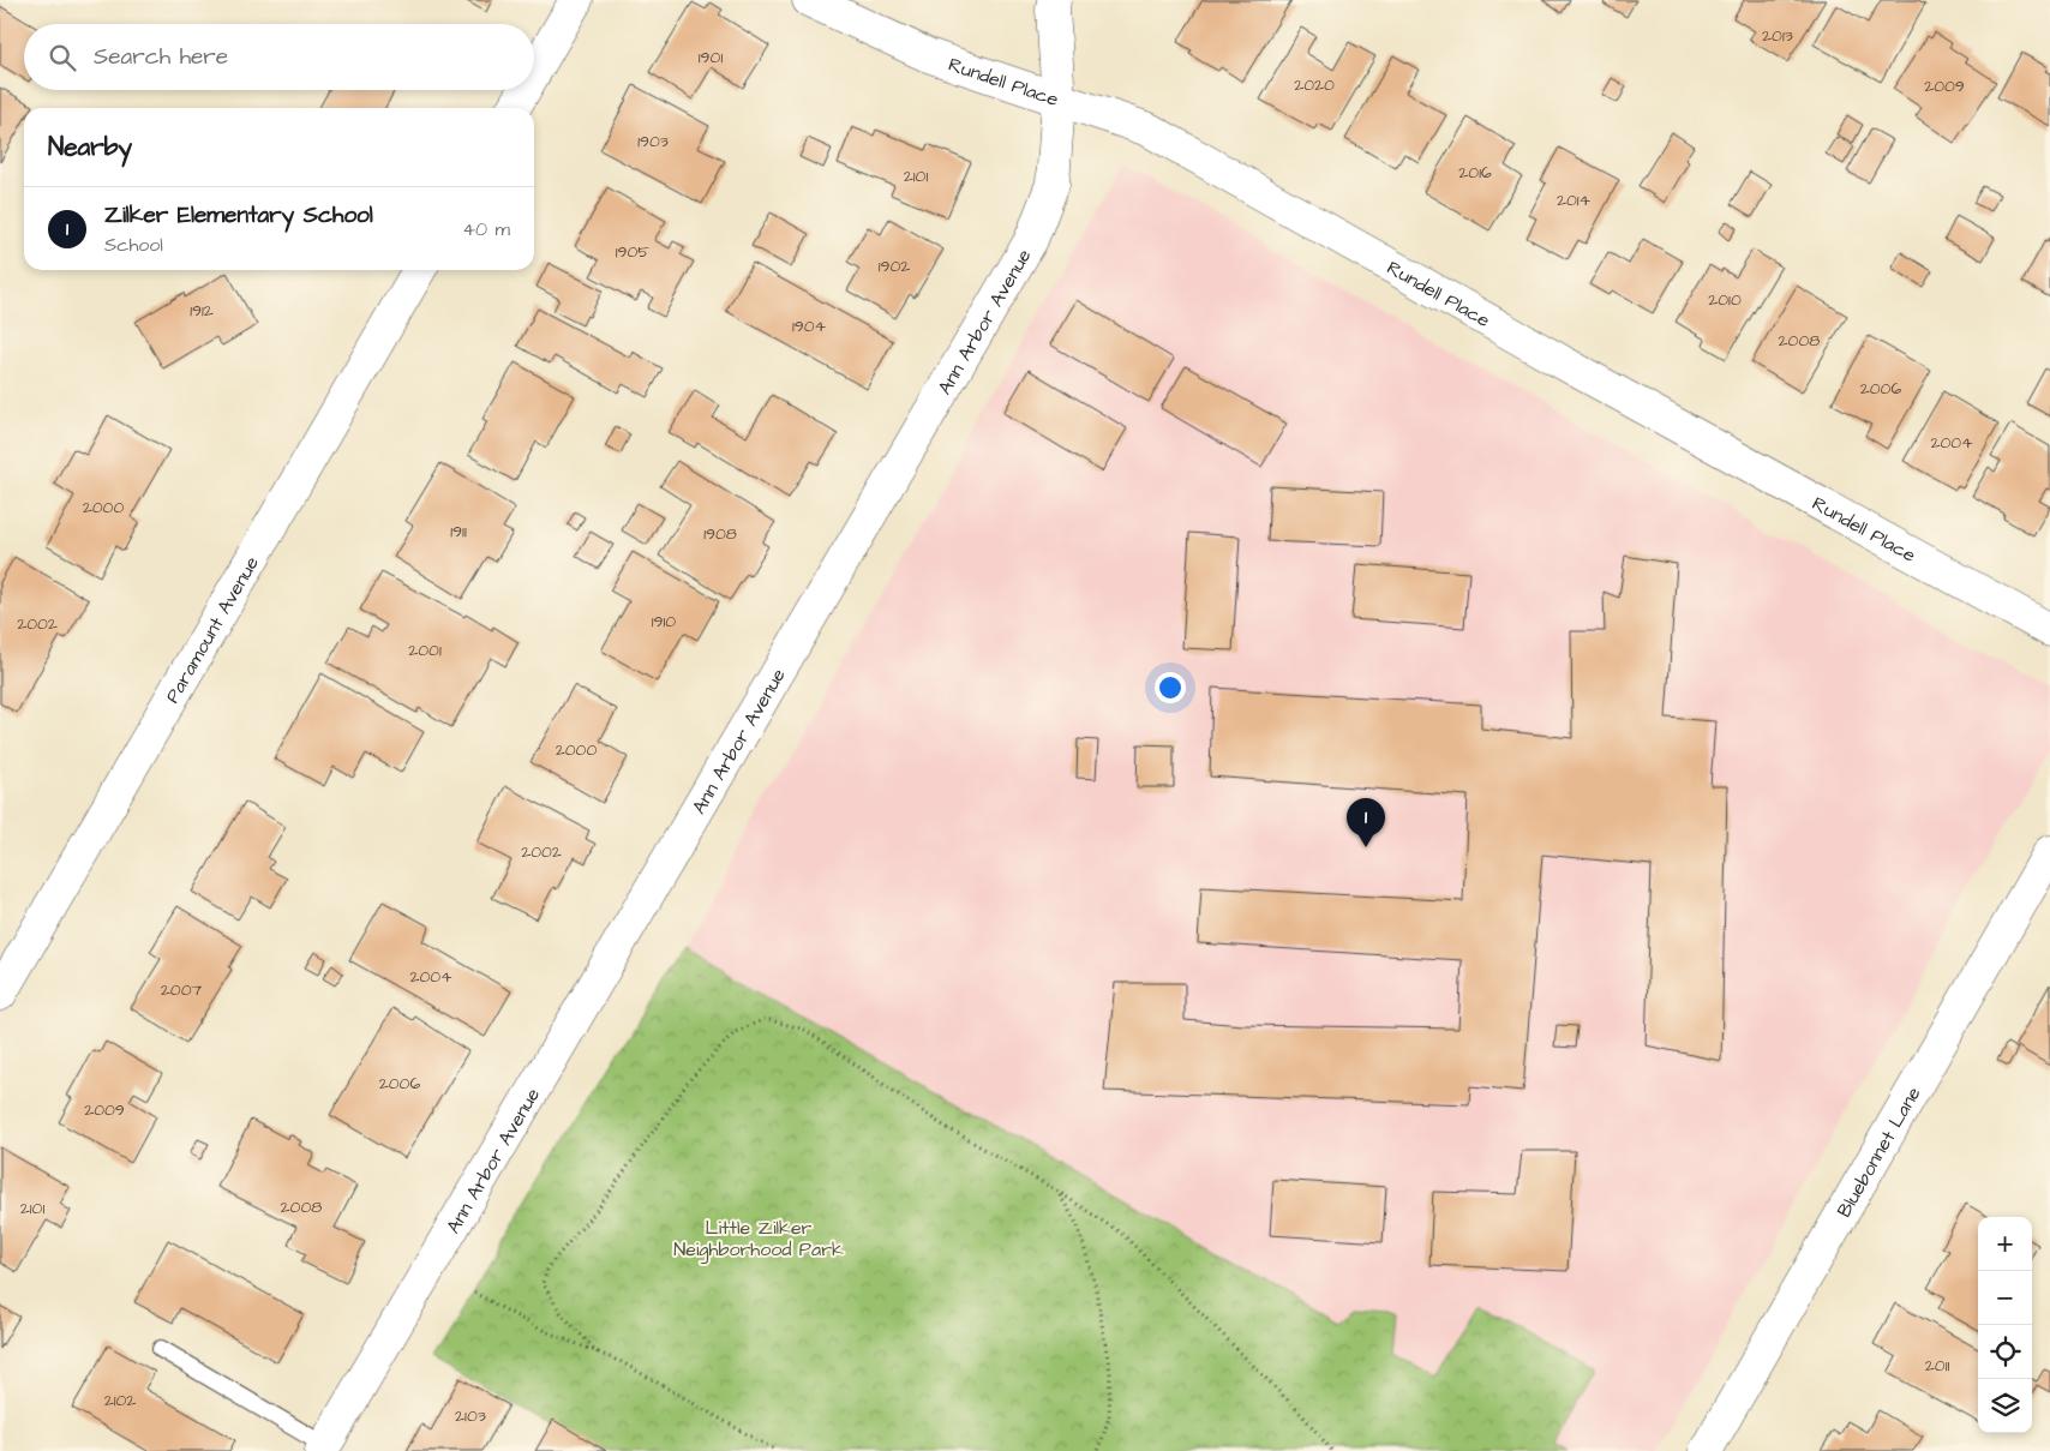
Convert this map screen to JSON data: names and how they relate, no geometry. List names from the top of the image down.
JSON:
{
  "streets": {
    "street": [
      "Rundell Place",
      "Ann Arbor Avenue",
      "Paramount Avenue",
      "Bluebonnet Lane"
    ]
  },
  "crossings": [
    ["Rundell Place", "Ann Arbor Avenue"]
  ],
  "parks": ["Little Zilker Neighborhood Park"],
  "house_numbers": [
    "2013",
    "1901",
    "2020",
    "2009",
    "1903",
    "2016",
    "2101",
    "2014",
    "1905",
    "1902",
    "2010",
    "1912",
    "1904",
    "2008",
    "2006",
    "2004",
    "2000",
    "1911",
    "1908",
    "1910",
    "2002",
    "2001",
    "2000",
    "2002",
    "2004",
    "2007",
    "2006",
    "2009",
    "2008",
    "2101",
    "2011",
    "2102",
    "2103"
  ],
  "page": {
    "search": "Search here",
    "heading": "Nearby",
    "list": [
      {
        "mark": "1",
        "name": "Zilker Elementary School",
        "note": "School",
        "value": "40 m"
      }
    ],
    "pins": "1",
    "map_buttons": ["+", "−"]
  }
}
